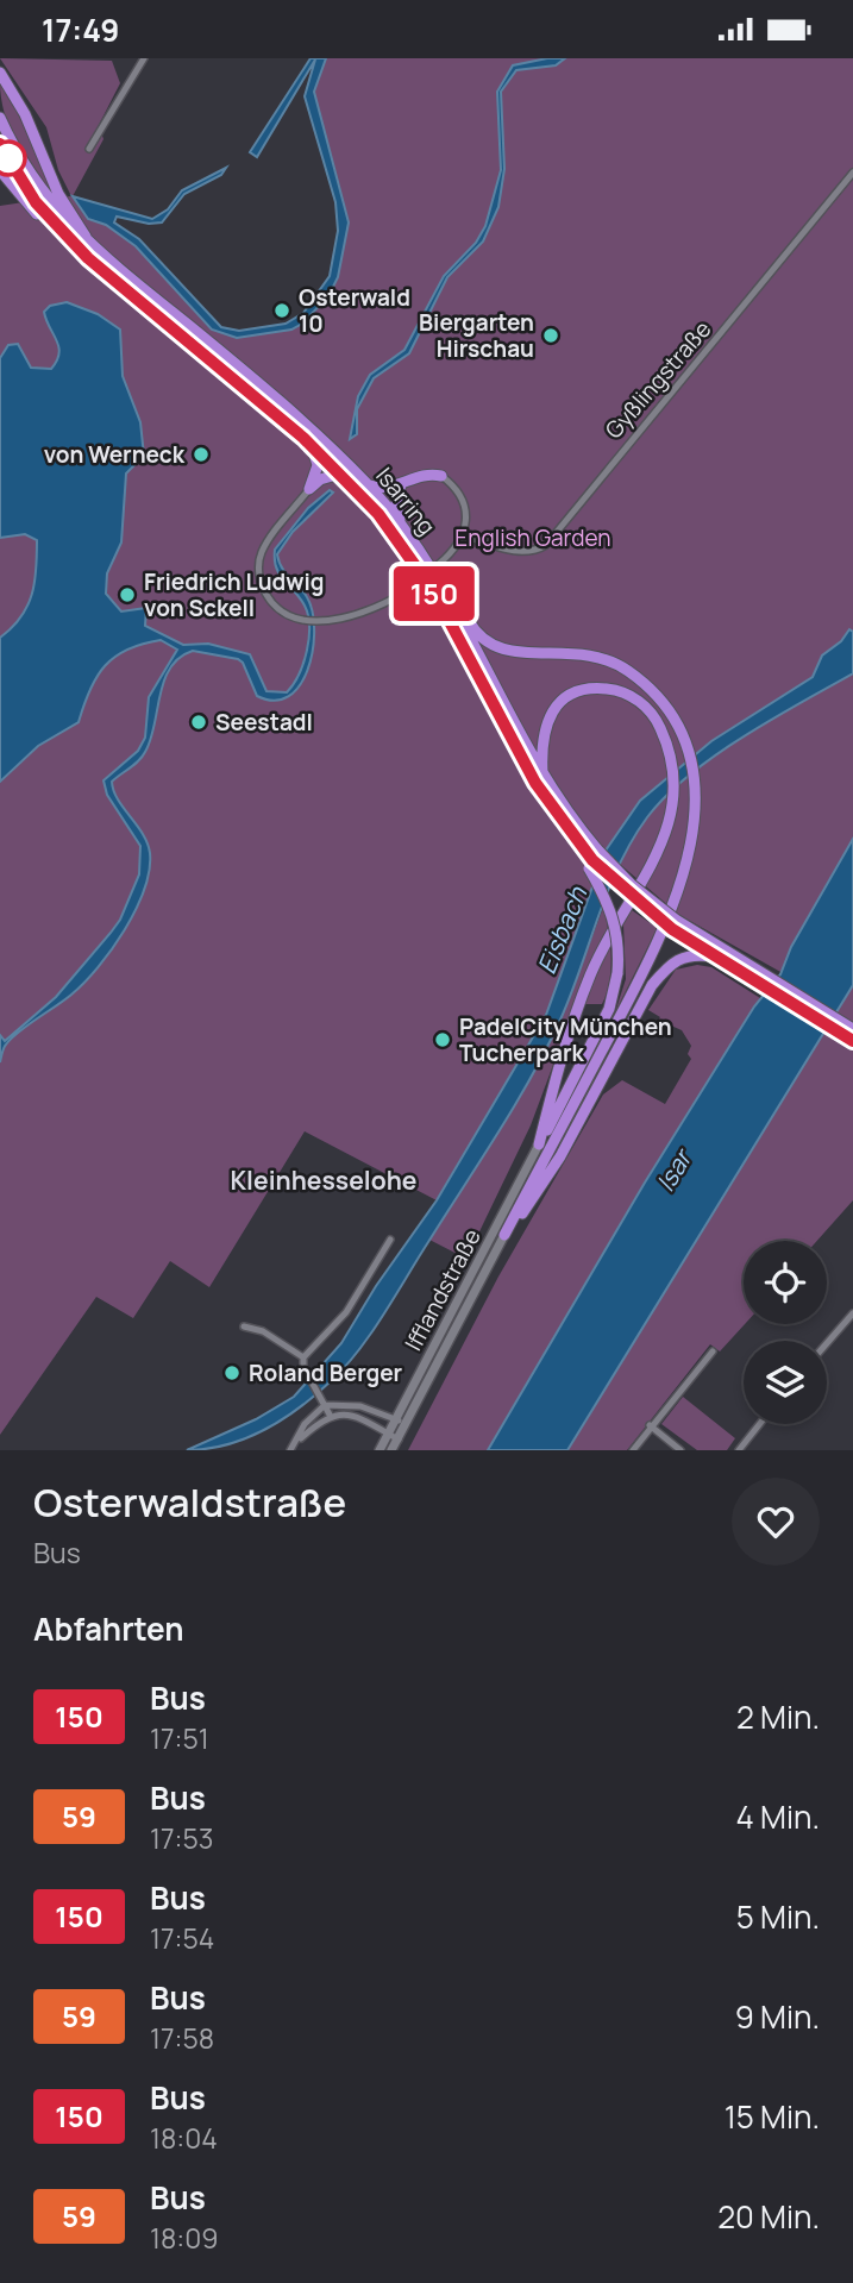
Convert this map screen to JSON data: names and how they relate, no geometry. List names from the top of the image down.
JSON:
{
  "streets": {
    "highway": ["Isarring"],
    "main road": ["Ifflandstraße"],
    "street": ["Gyßlingstraße"]
  },
  "districts": ["Kleinhesselohe"],
  "water": ["Eisbach", "Isar"],
  "parks": ["English Garden"],
  "places": [
    "Osterwald 10",
    "Biergarten Hirschau",
    "von Werneck",
    "Friedrich Ludwig von Sckell",
    "Seestadl",
    "PadelCity München Tucherpark",
    "Roland Berger"
  ],
  "lines": ["bus line 150"],
  "page": {
    "status": "17:49",
    "on_map": "150",
    "heading": [
      ["Osterwaldstraße", "Bus"],
      "Abfahrten"
    ],
    "list": [
      {
        "mark": "150",
        "name": "Bus",
        "note": "17:51",
        "value": "2 Min."
      },
      {
        "mark": "59",
        "name": "Bus",
        "note": "17:53",
        "value": "4 Min."
      },
      {
        "mark": "150",
        "name": "Bus",
        "note": "17:54",
        "value": "5 Min."
      },
      {
        "mark": "59",
        "name": "Bus",
        "note": "17:58",
        "value": "9 Min."
      },
      {
        "mark": "150",
        "name": "Bus",
        "note": "18:04",
        "value": "15 Min."
      },
      {
        "mark": "59",
        "name": "Bus",
        "note": "18:09",
        "value": "20 Min."
      }
    ]
  }
}
